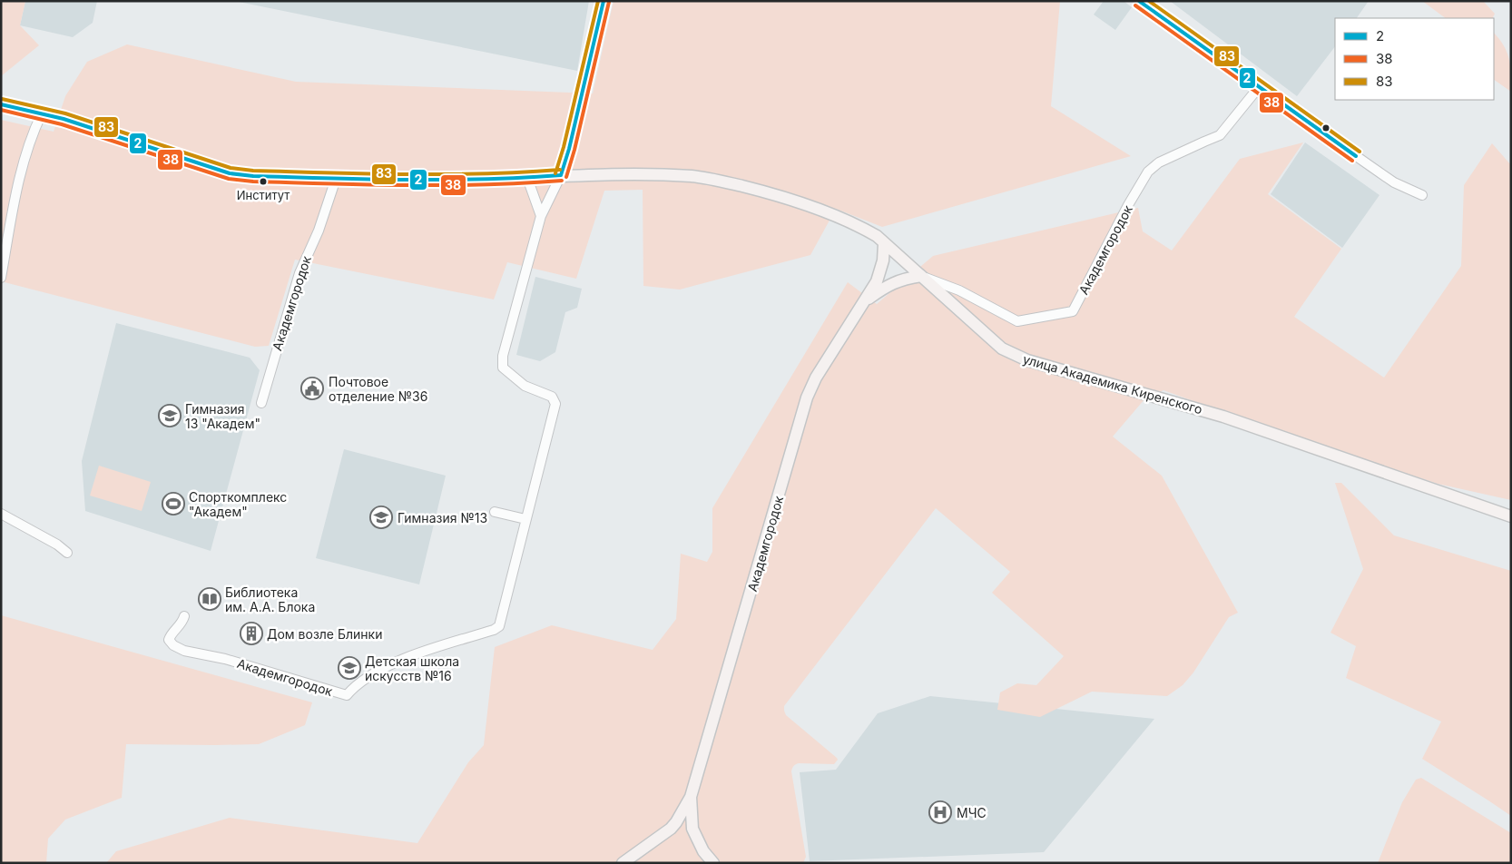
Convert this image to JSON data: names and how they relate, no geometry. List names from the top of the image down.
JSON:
{
  "streets": {
    "main road": ["Академгородок", "улица Академика Киренского"]
  },
  "crossings": [
    ["Академгородок", "улица Академика Киренского"]
  ],
  "places": {
    "other": ["Институт"],
    "public building": ["Почтовое отделение №36"],
    "school or university": ["Гимназия 13 \"Академ\"", "Гимназия №13", "Детская школа искусств №16"],
    "sports": ["Спорткомплекс \"Академ\""],
    "library": ["Библиотека им. А.А. Блока"],
    "building": ["Дом возле Блинки"],
    "hospital": ["МЧС"]
  },
  "lines": ["transit line 2", "transit line 83", "transit line 38"],
  "legend": ["2", "38", "83"]
}
